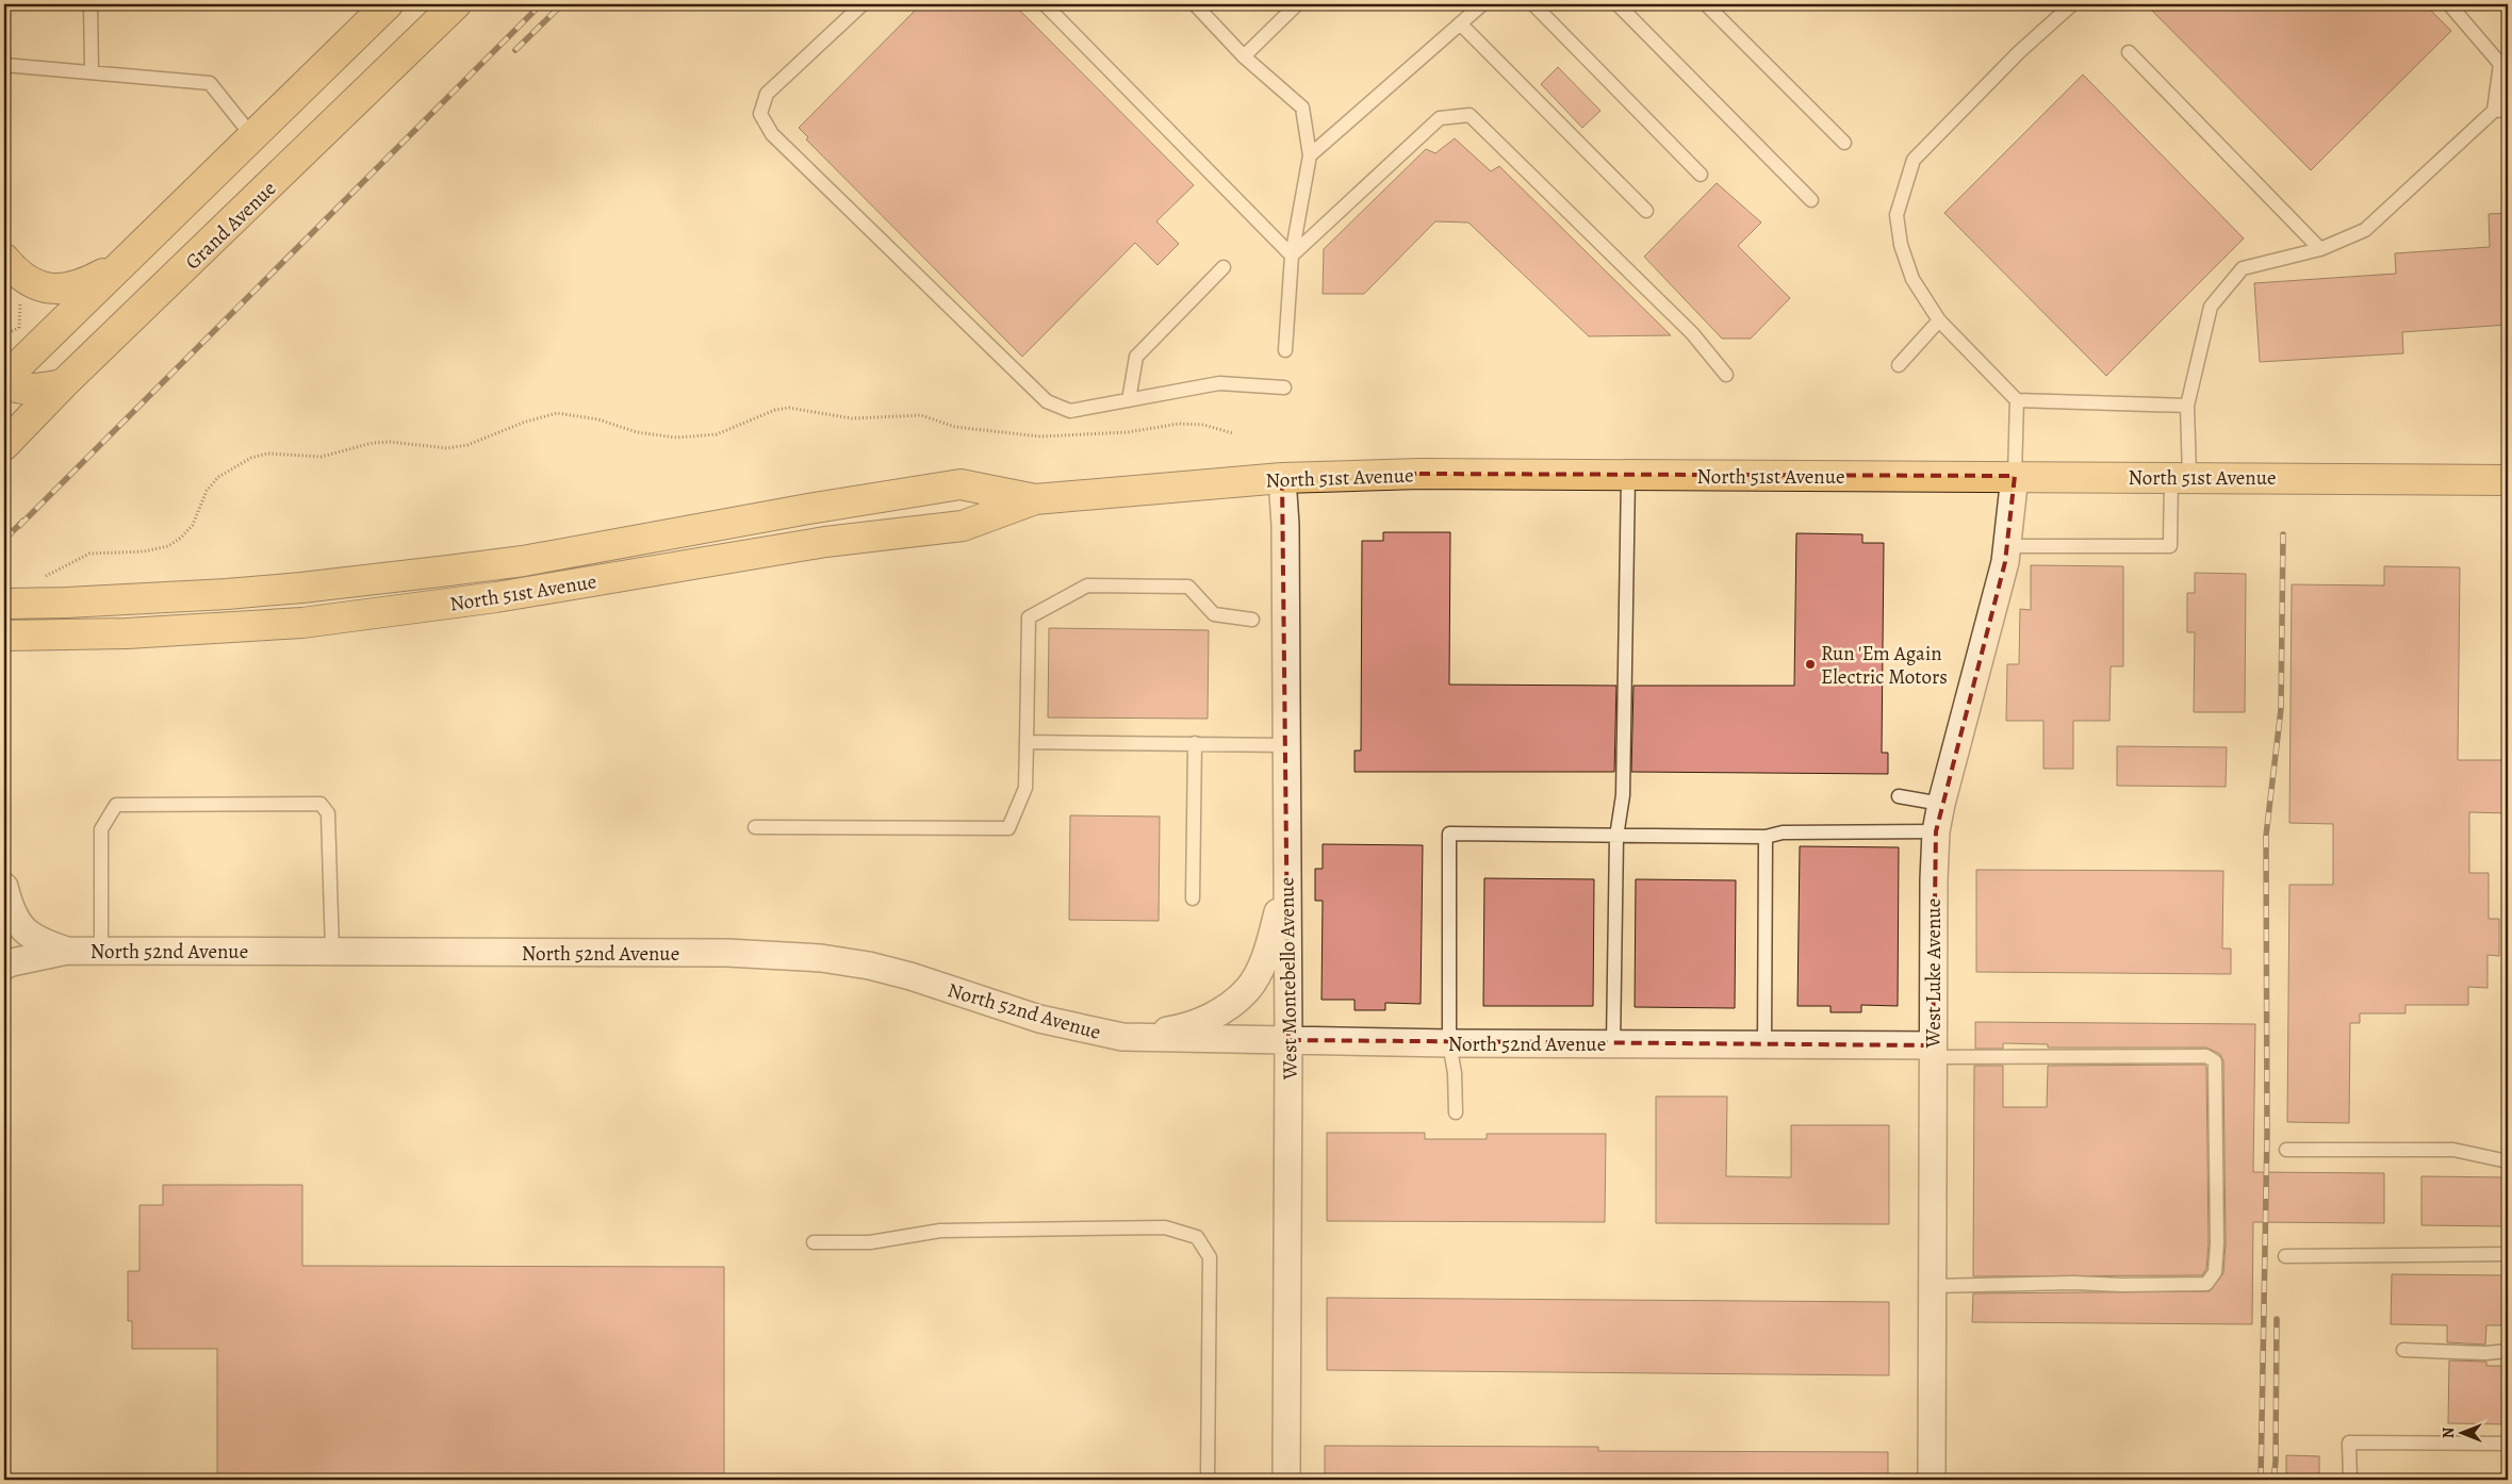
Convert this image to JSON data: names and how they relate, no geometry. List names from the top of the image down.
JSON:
{
  "streets": {
    "main road": ["Grand Avenue", "North 51st Avenue"],
    "street": ["North 52nd Avenue", "West Luke Avenue", "West Montebello Avenue"]
  },
  "crossings": [
    ["North 51st Avenue", "West Luke Avenue"],
    ["North 51st Avenue", "West Montebello Avenue"],
    ["North 52nd Avenue", "West Luke Avenue"],
    ["North 52nd Avenue", "West Montebello Avenue"]
  ],
  "places": ["Run 'Em Again Electric Motors"],
  "north": "left"
}
